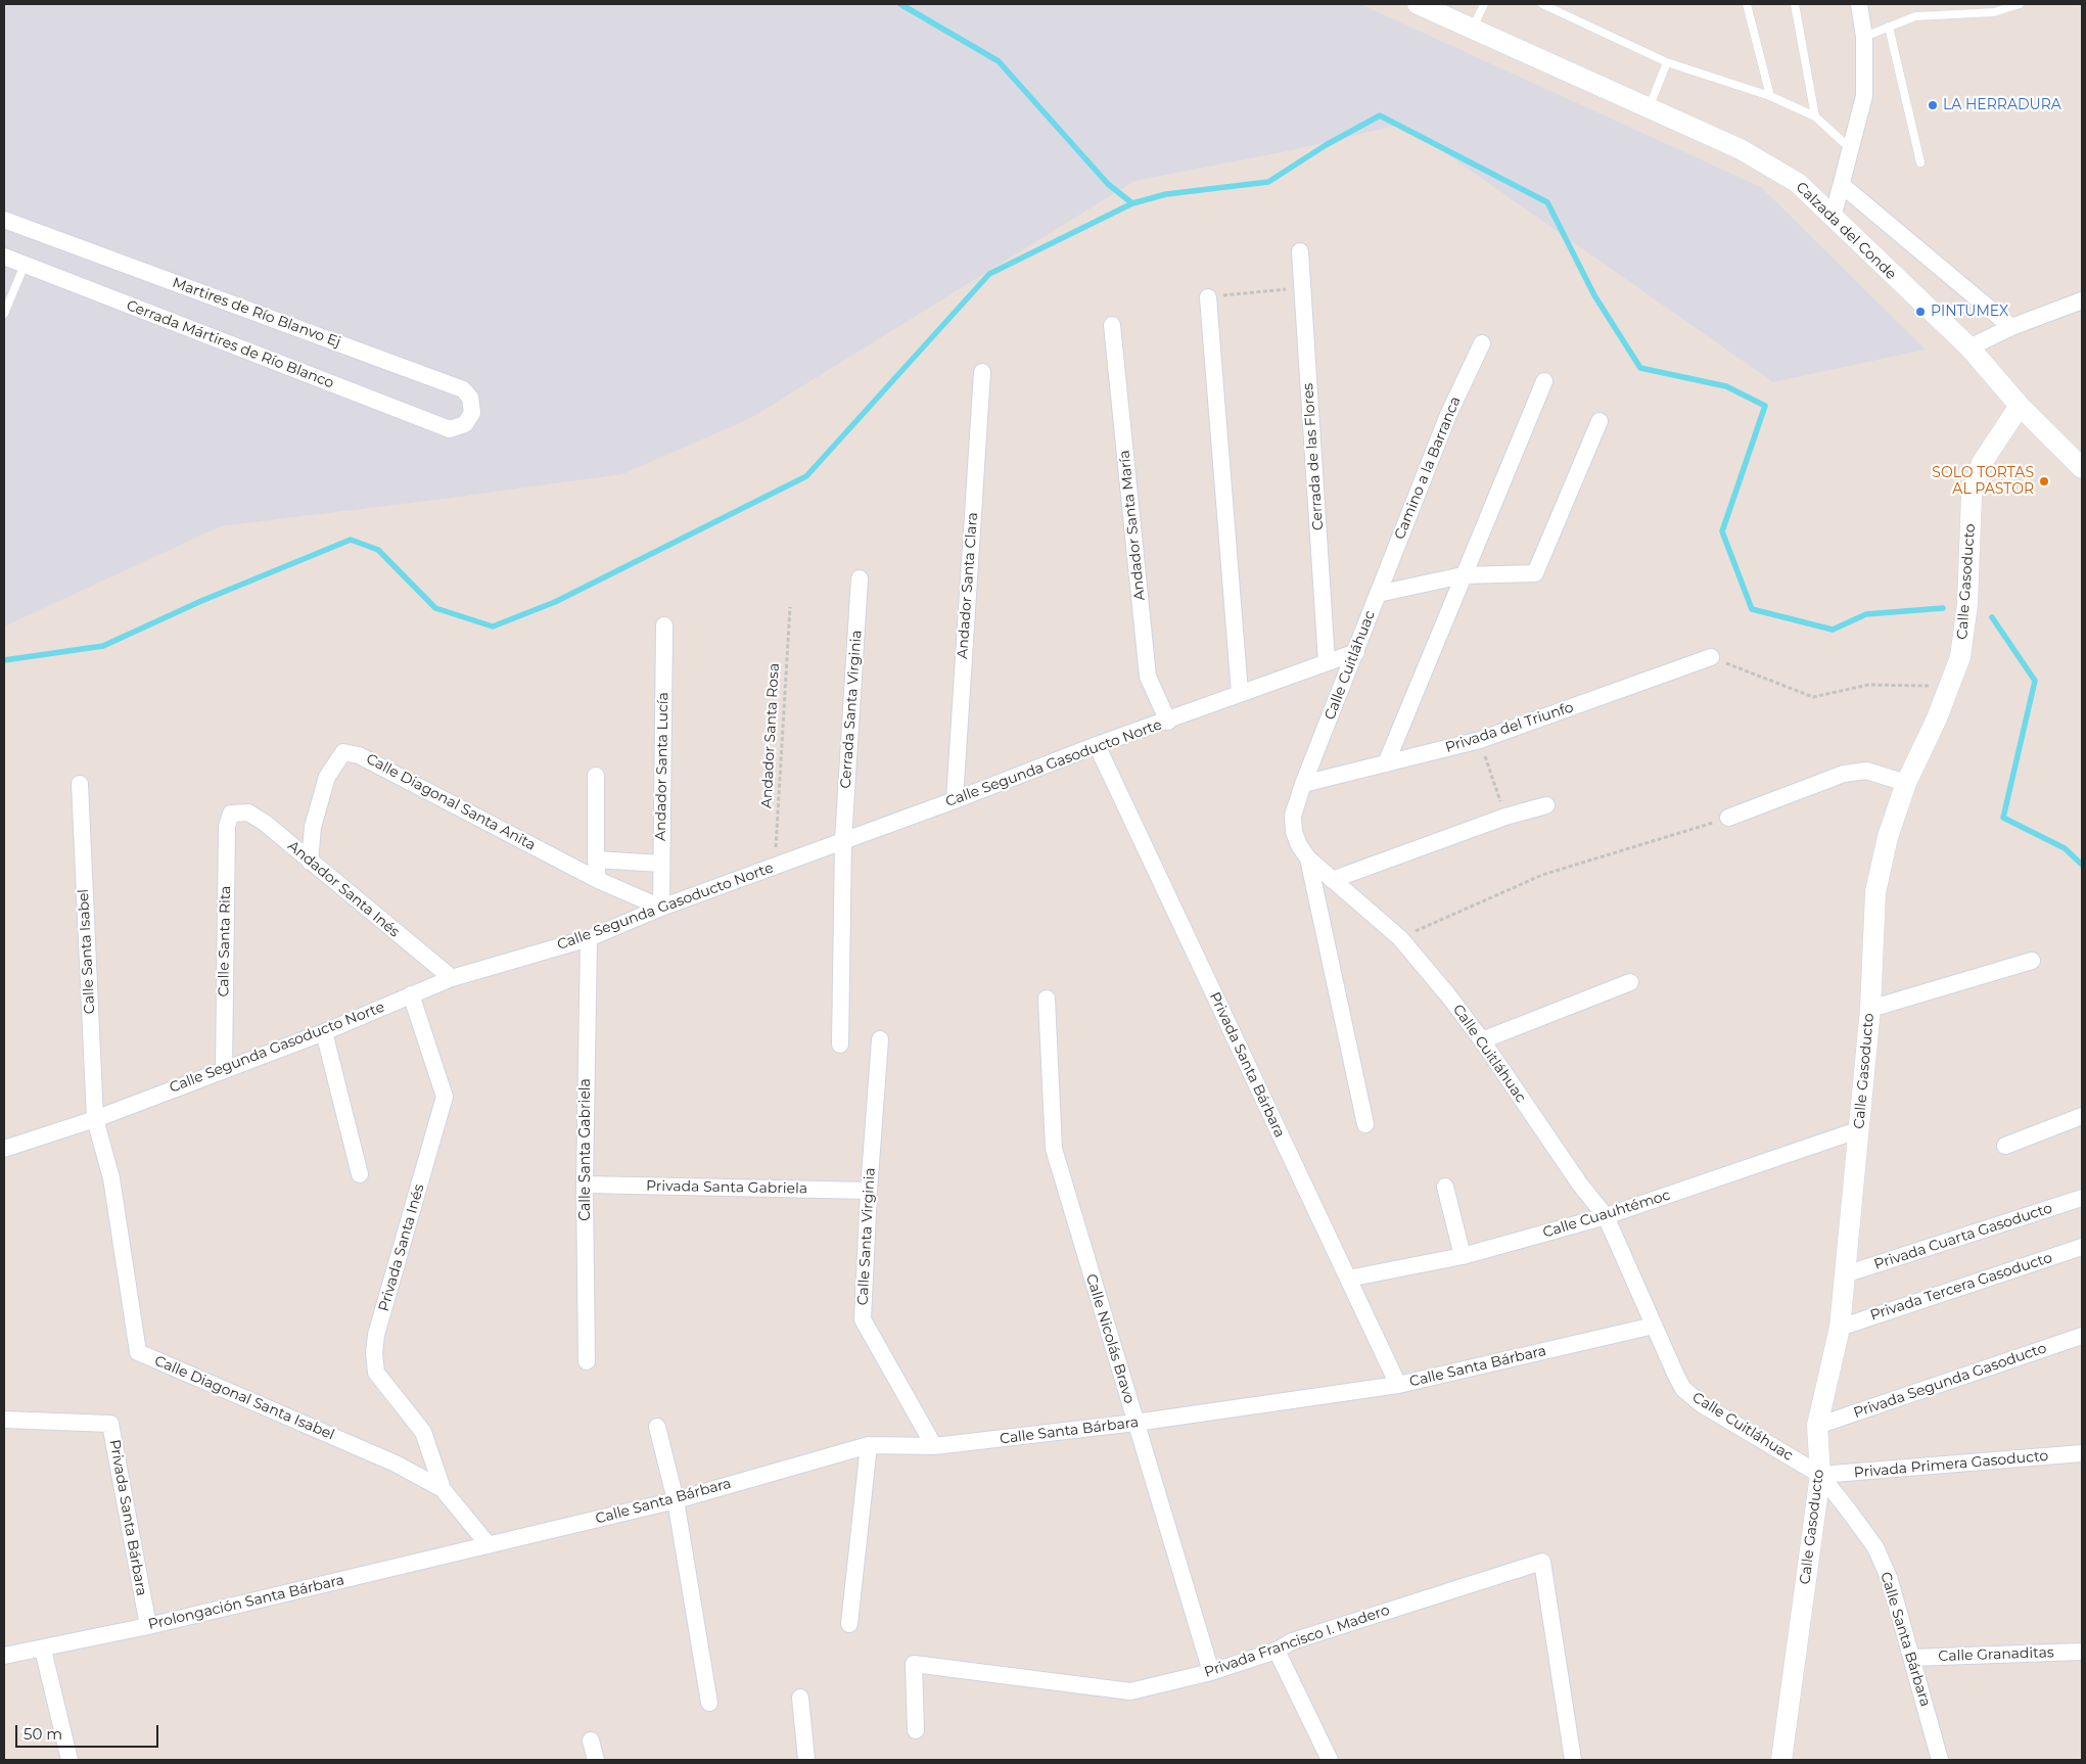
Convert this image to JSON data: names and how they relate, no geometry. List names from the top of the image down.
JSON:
{
  "streets": {
    "street": [
      "Calzada del Conde",
      "Martires de Río Blanvo Ej",
      "Cerrada Mártires de Río Blanco",
      "Cerrada de las Flores",
      "Camino a la Barranca",
      "Andador Santa María",
      "Calle Gasoducto",
      "Andador Santa Clara",
      "Calle Cuitláhuac",
      "Cerrada Santa Virginia",
      "Privada del Triunfo",
      "Calle Segunda Gasoducto Norte",
      "Andador Santa Lucía",
      "Calle Diagonal Santa Anita",
      "Andador Santa Inés",
      "Calle Santa Rita",
      "Calle Santa Isabel",
      "Privada Santa Bárbara",
      "Calle Santa Gabriela",
      "Privada Santa Gabriela",
      "Calle Cuauhtémoc",
      "Calle Santa Virginia",
      "Privada Cuarta Gasoducto",
      "Privada Santa Inés",
      "Privada Tercera Gasoducto",
      "Calle Nicolás Bravo",
      "Calle Santa Bárbara",
      "Privada Segunda Gasoducto",
      "Calle Diagonal Santa Isabel",
      "Privada Primera Gasoducto",
      "Prolongación Santa Bárbara",
      "Privada Francisco I. Madero",
      "Calle Granaditas"
    ],
    "path": ["Andador Santa Rosa"]
  },
  "crossings": [
    ["Calzada del Conde", "Calle Gasoducto"],
    ["Martires de Río Blanvo Ej", "Cerrada Mártires de Río Blanco"],
    ["Cerrada de las Flores", "Calle Segunda Gasoducto Norte"],
    ["Camino a la Barranca", "Calle Cuitláhuac"],
    ["Andador Santa María", "Calle Segunda Gasoducto Norte"],
    ["Calle Gasoducto", "Calle Cuitláhuac"],
    ["Calle Gasoducto", "Calle Cuauhtémoc"],
    ["Calle Gasoducto", "Privada Cuarta Gasoducto"],
    ["Calle Gasoducto", "Privada Tercera Gasoducto"],
    ["Calle Gasoducto", "Calle Santa Bárbara"],
    ["Calle Gasoducto", "Privada Segunda Gasoducto"],
    ["Calle Gasoducto", "Privada Primera Gasoducto"],
    ["Andador Santa Clara", "Calle Segunda Gasoducto Norte"],
    ["Calle Cuitláhuac", "Privada del Triunfo"],
    ["Calle Cuitláhuac", "Calle Segunda Gasoducto Norte"],
    ["Calle Cuitláhuac", "Calle Cuauhtémoc"],
    ["Calle Cuitláhuac", "Calle Santa Bárbara"],
    ["Calle Cuitláhuac", "Privada Primera Gasoducto"],
    ["Cerrada Santa Virginia", "Calle Segunda Gasoducto Norte"],
    ["Andador Santa Rosa", "Calle Segunda Gasoducto Norte"],
    ["Calle Segunda Gasoducto Norte", "Andador Santa Lucía"],
    ["Calle Segunda Gasoducto Norte", "Calle Diagonal Santa Anita"],
    ["Calle Segunda Gasoducto Norte", "Andador Santa Inés"],
    ["Calle Segunda Gasoducto Norte", "Calle Santa Rita"],
    ["Calle Segunda Gasoducto Norte", "Calle Santa Isabel"],
    ["Calle Segunda Gasoducto Norte", "Privada Santa Bárbara"],
    ["Calle Segunda Gasoducto Norte", "Calle Santa Gabriela"],
    ["Calle Segunda Gasoducto Norte", "Privada Santa Inés"],
    ["Calle Segunda Gasoducto Norte", "Calle Diagonal Santa Isabel"],
    ["Andador Santa Lucía", "Calle Diagonal Santa Anita"],
    ["Calle Diagonal Santa Anita", "Andador Santa Inés"],
    ["Andador Santa Inés", "Calle Santa Rita"],
    ["Calle Santa Isabel", "Calle Diagonal Santa Isabel"],
    ["Privada Santa Bárbara", "Calle Cuauhtémoc"],
    ["Privada Santa Bárbara", "Calle Santa Bárbara"],
    ["Privada Santa Bárbara", "Prolongación Santa Bárbara"],
    ["Calle Santa Gabriela", "Privada Santa Gabriela"],
    ["Privada Santa Gabriela", "Calle Santa Virginia"],
    ["Calle Santa Virginia", "Calle Santa Bárbara"],
    ["Privada Santa Inés", "Calle Diagonal Santa Isabel"],
    ["Calle Nicolás Bravo", "Calle Santa Bárbara"],
    ["Calle Nicolás Bravo", "Privada Francisco I. Madero"],
    ["Calle Santa Bárbara", "Calle Diagonal Santa Isabel"],
    ["Calle Santa Bárbara", "Privada Primera Gasoducto"],
    ["Calle Santa Bárbara", "Prolongación Santa Bárbara"],
    ["Calle Santa Bárbara", "Calle Granaditas"],
    ["Calle Diagonal Santa Isabel", "Prolongación Santa Bárbara"]
  ],
  "places": ["LA HERRADURA", "PINTUMEX", "SOLO TORTAS AL PASTOR"],
  "scale_bar": "50 m"
}
